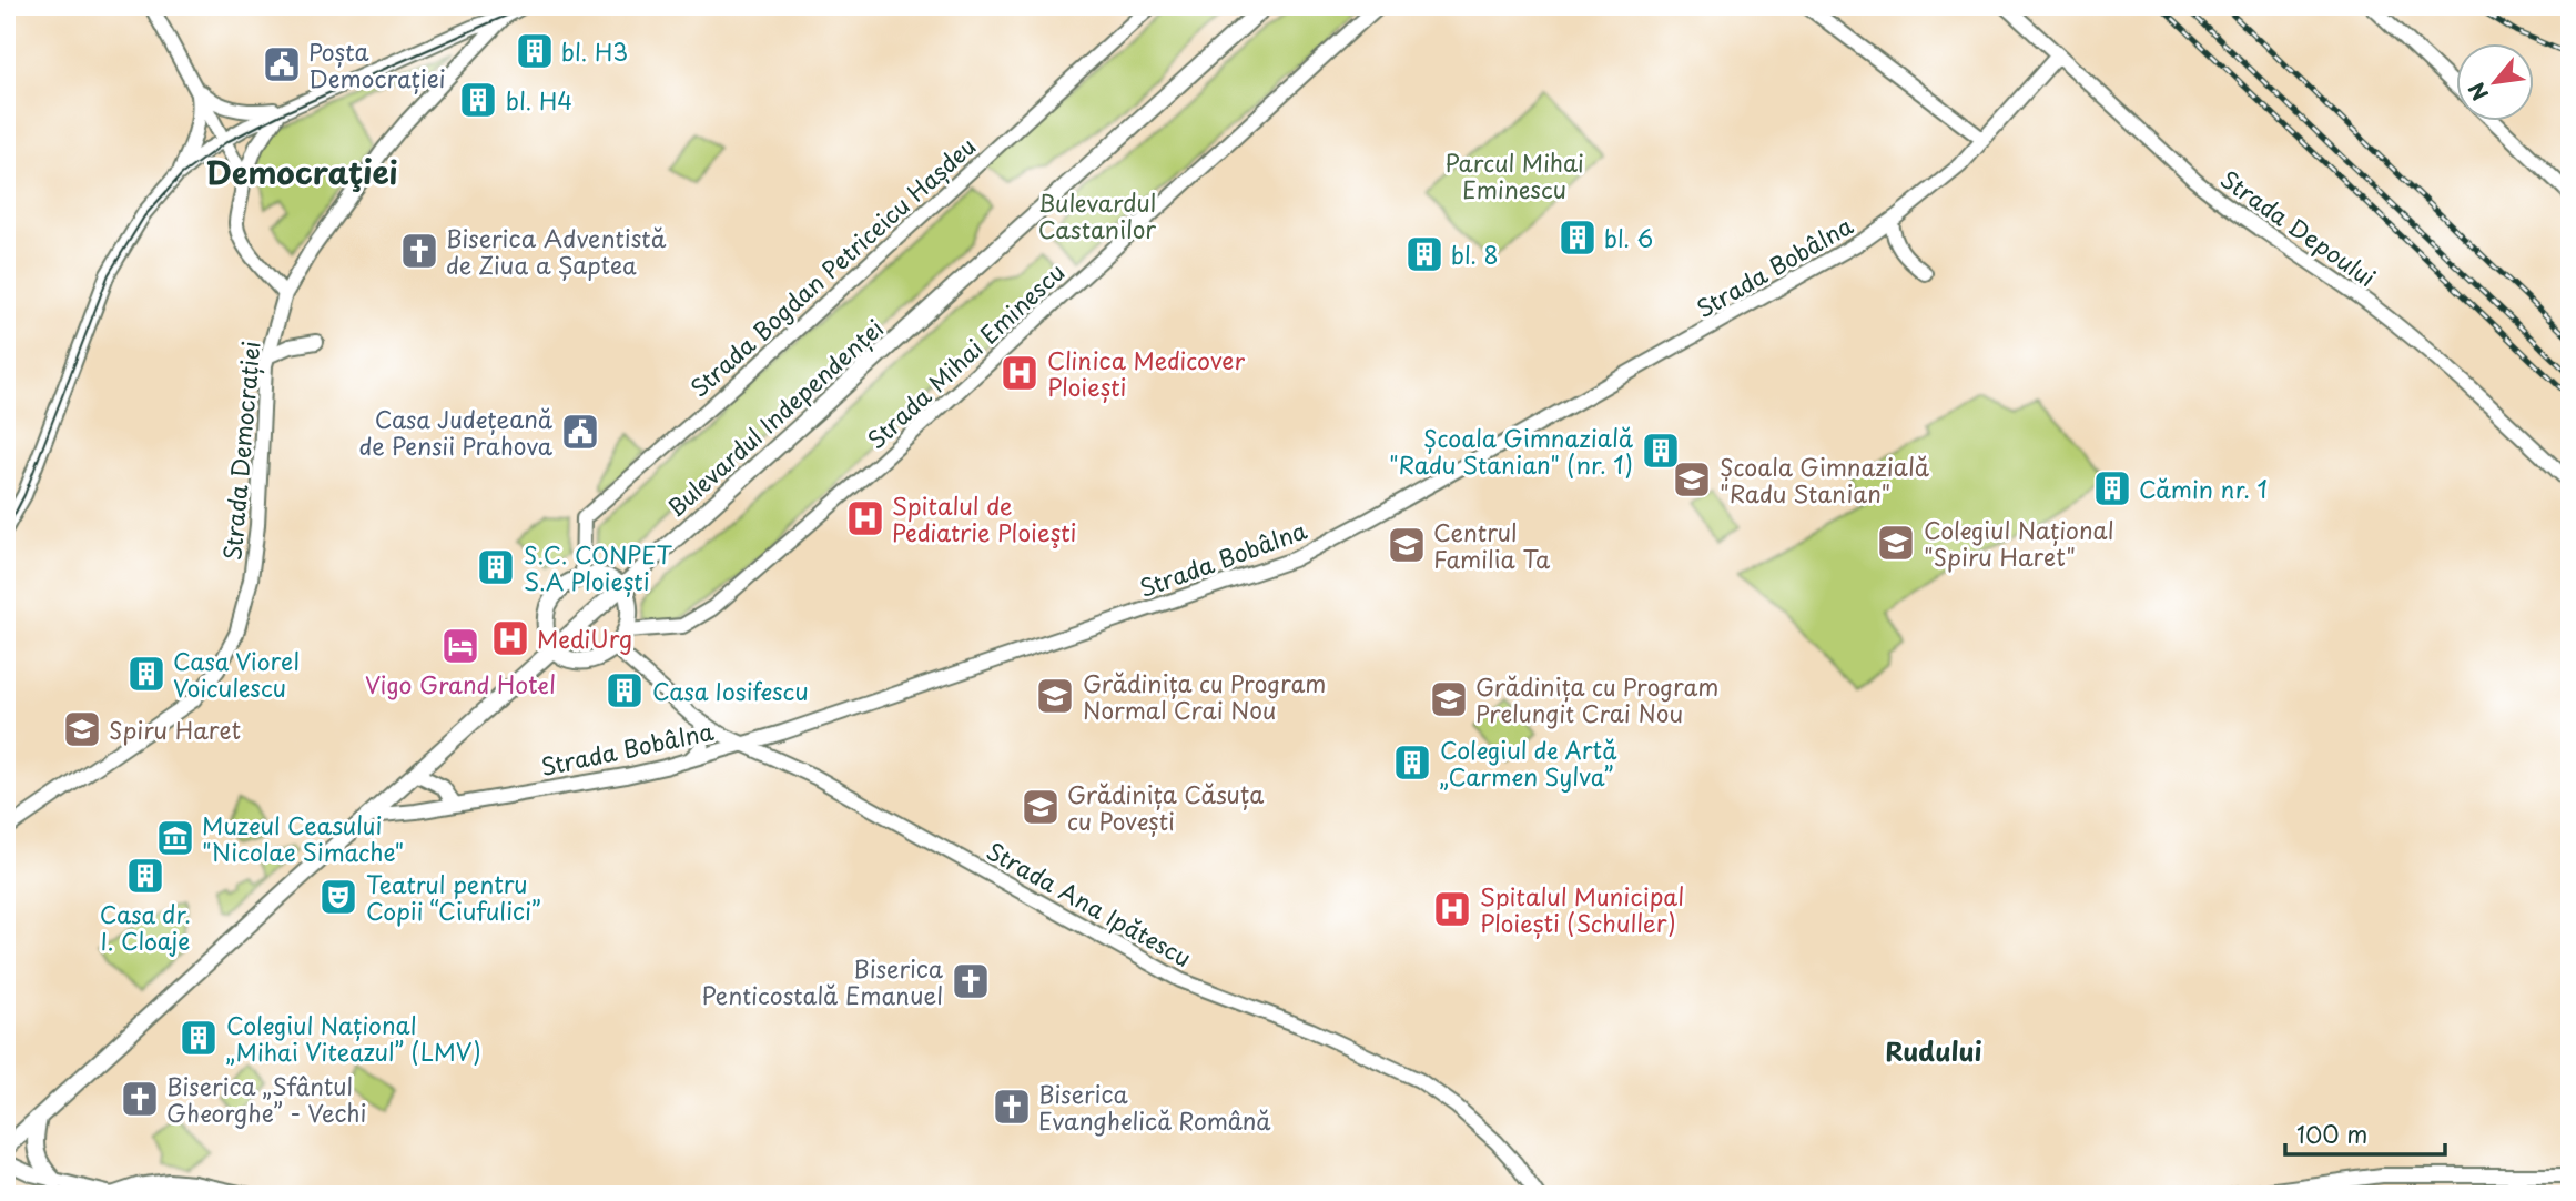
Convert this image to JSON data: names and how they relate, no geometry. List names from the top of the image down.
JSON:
{
  "streets": {
    "main road": [
      "Strada Depoului",
      "Strada Bogdan Petriceicu Hașdeu",
      "Strada Bobâlna",
      "Strada Mihai Eminescu",
      "Bulevardul Independenței",
      "Strada Democrației",
      "Strada Ana Ipătescu"
    ]
  },
  "crossings": [
    ["Strada Depoului", "Strada Bobâlna"],
    ["Strada Bobâlna", "Bulevardul Independenței"],
    ["Strada Bobâlna", "Strada Ana Ipătescu"]
  ],
  "districts": ["Democraţiei", "Rudului"],
  "parks": ["Parcul Mihai Eminescu", "Bulevardul Castanilor"],
  "places": {
    "building": [
      "bl. H3",
      "bl. H4",
      "bl. 6",
      "bl. 8",
      "Școala Gimnazială \"Radu Stanian\" (nr. 1)",
      "Cămin nr. 1",
      "S.C. CONPET S.A Ploiești",
      "Casa Viorel Voiculescu",
      "Casa Iosifescu",
      "Colegiul de Artă „Carmen Sylva”",
      "Casa dr. I. Cloaje",
      "Colegiul Național „Mihai Viteazul” (LMV)"
    ],
    "public building": ["Poșta Democrației", "Casa Județeană de Pensii Prahova"],
    "church": [
      "Biserica Adventistă de Ziua a Șaptea",
      "Biserica Penticostală Emanuel",
      "Biserica „Sfântul Gheorghe” - Vechi",
      "Biserica Evanghelică Română"
    ],
    "hospital": [
      "Clinica Medicover Ploiești",
      "Spitalul de Pediatrie Ploieşti",
      "MediUrg",
      "Spitalul Municipal Ploiești (Schuller)"
    ],
    "school or university": [
      "Școala Gimnazială \"Radu Stanian\"",
      "Colegiul Național \"Spiru Haret\"",
      "Centrul Familia Ta",
      "Grădinița cu Program Normal Crai Nou",
      "Grădinița cu Program Prelungit Crai Nou",
      "Spiru Haret",
      "Grădinița Căsuța cu Povești"
    ],
    "hotel": ["Vigo Grand Hotel"],
    "museum": ["Muzeul Ceasului \"Nicolae Simache\""],
    "theatre": ["Teatrul pentru Copii “Ciufulici”"]
  },
  "scale_bar": "100 m",
  "north": "bottom left"
}
